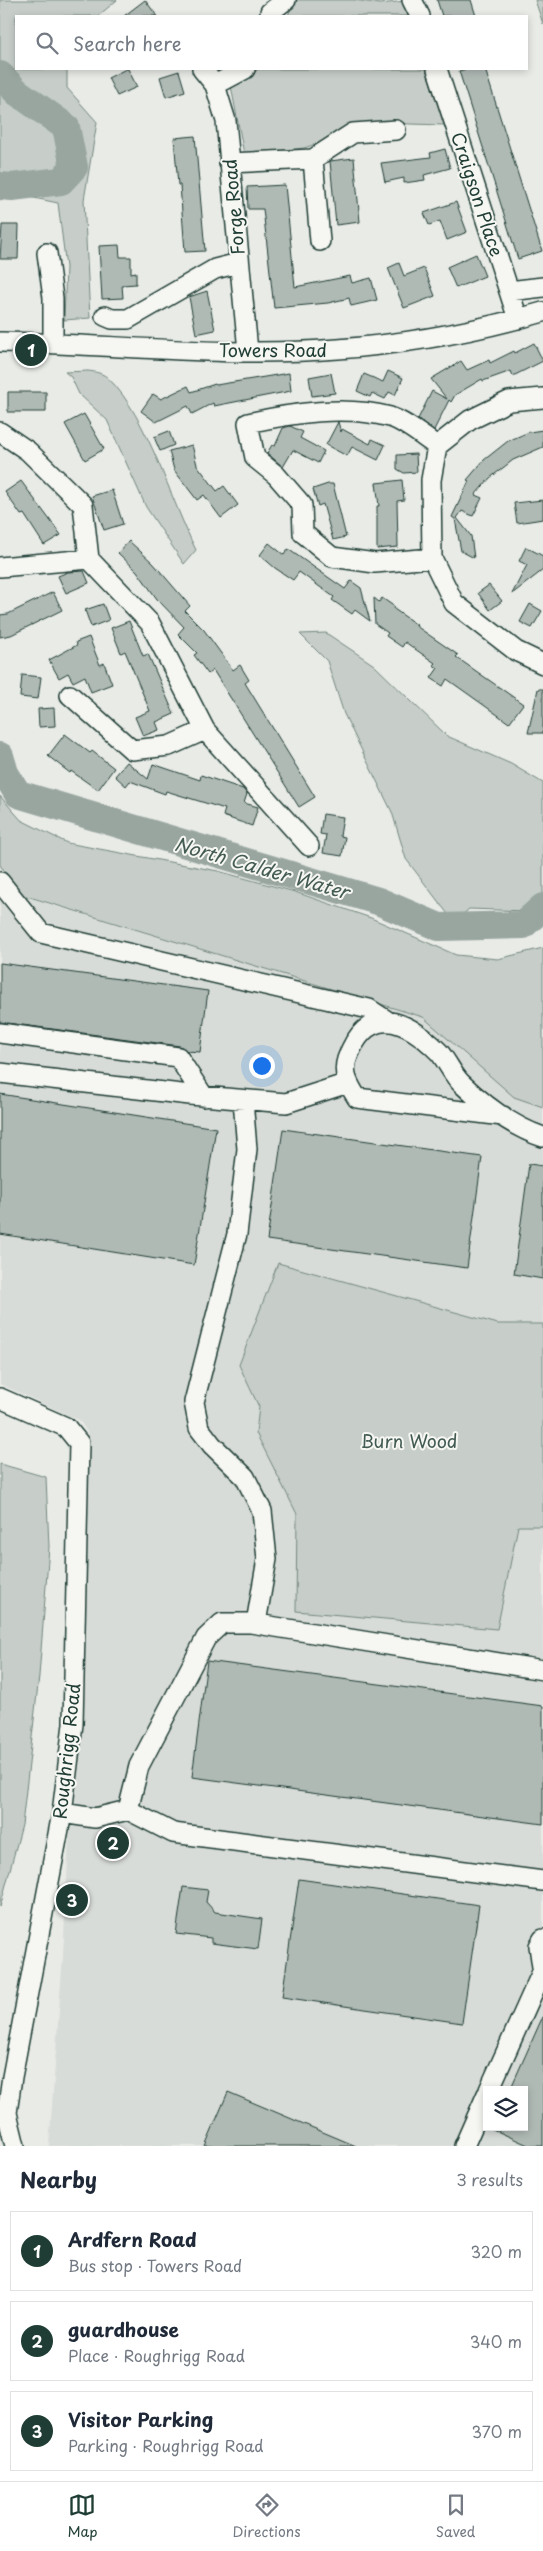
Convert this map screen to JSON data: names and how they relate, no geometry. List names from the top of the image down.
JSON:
{
  "streets": {
    "street": [
      "Craigson Place",
      "Forge Road",
      "Towers Road",
      "Roughrigg Road"
    ]
  },
  "crossings": [
    ["Craigson Place", "Towers Road"],
    ["Forge Road", "Towers Road"]
  ],
  "water": ["North Calder Water"],
  "parks": ["Burn Wood"],
  "page": {
    "search": "Search here",
    "pins": ["1", "2", "3"],
    "heading": ["Nearby", "3 results"],
    "list": [
      {
        "mark": "1",
        "name": "Ardfern Road",
        "note": "Bus stop · Towers Road",
        "value": "320 m"
      },
      {
        "mark": "2",
        "name": "guardhouse",
        "note": "Place · Roughrigg Road",
        "value": "340 m"
      },
      {
        "mark": "3",
        "name": "Visitor Parking",
        "note": "Parking · Roughrigg Road",
        "value": "370 m"
      }
    ],
    "nav": ["Map", "Directions", "Saved"]
  }
}
